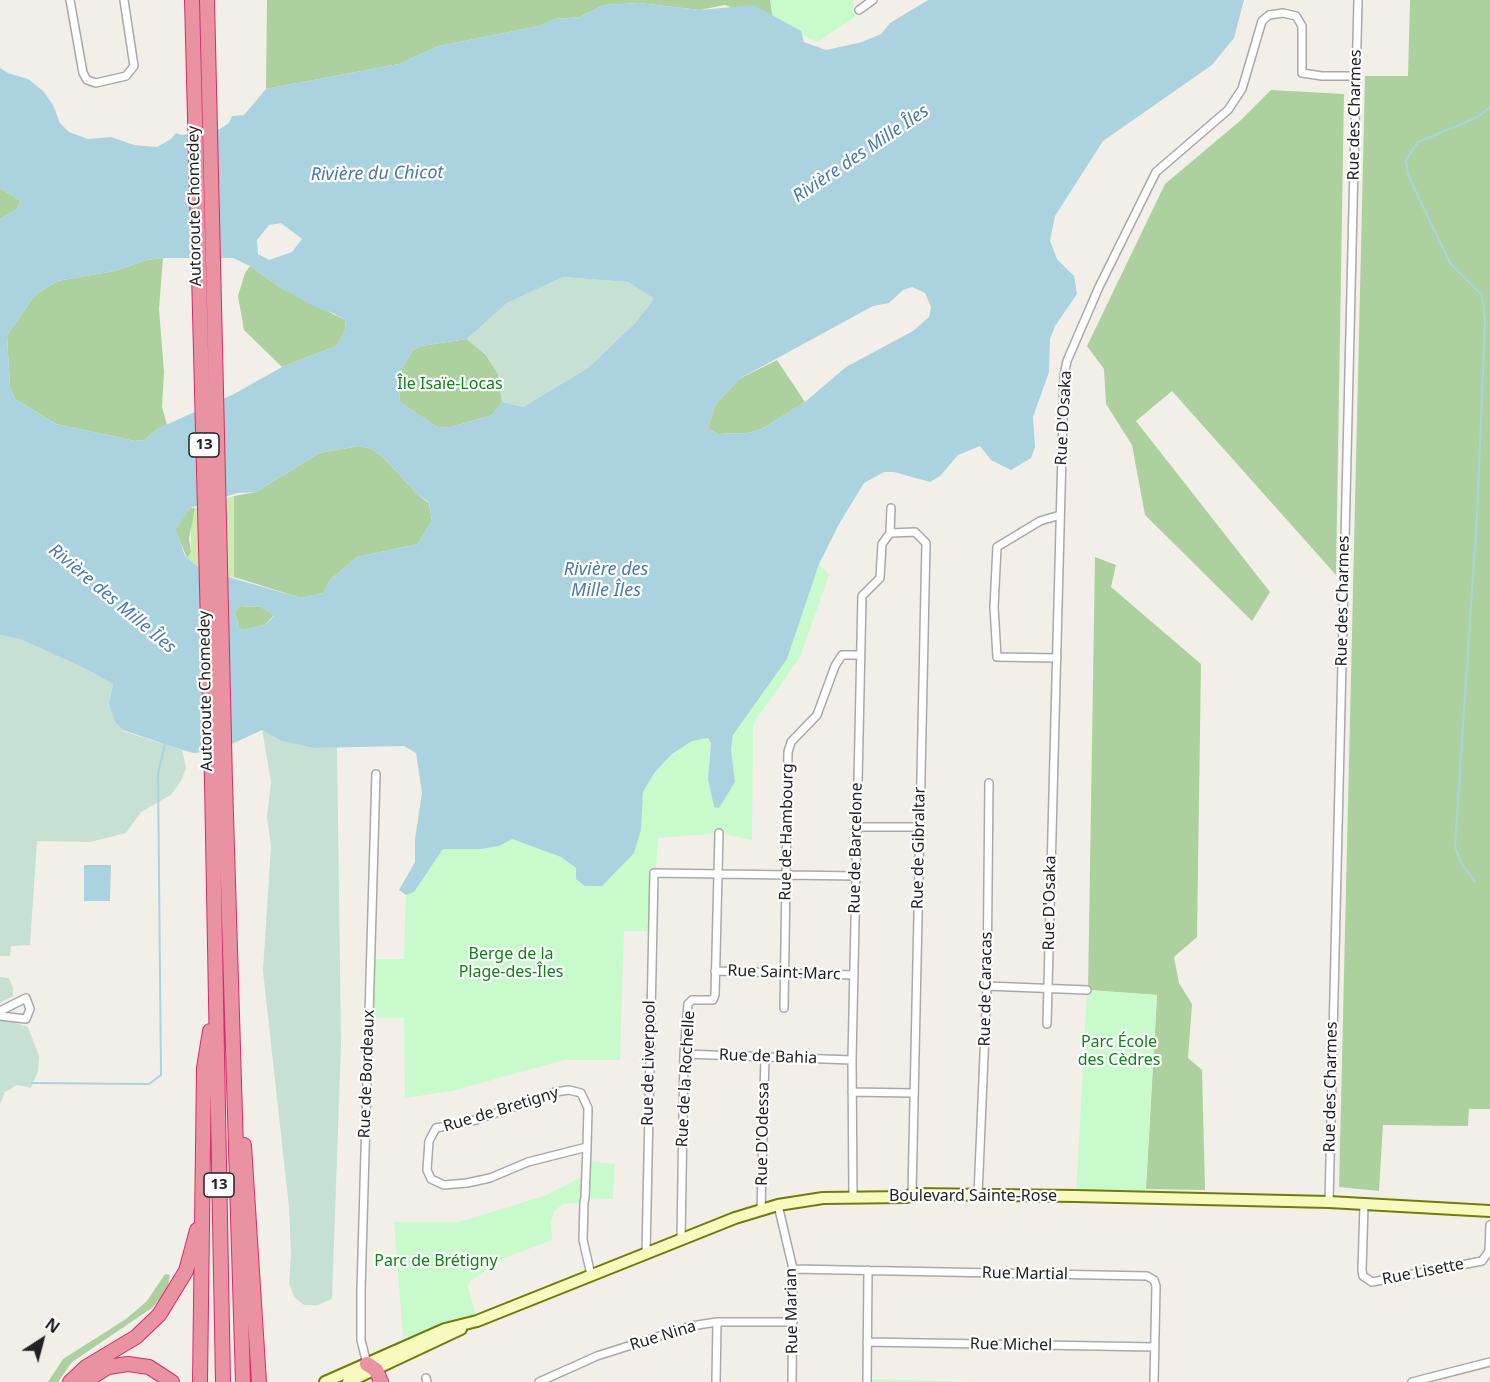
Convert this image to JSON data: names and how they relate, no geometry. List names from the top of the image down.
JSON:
{
  "streets": {
    "highway": ["Autoroute Chomedey", "13"],
    "street": [
      "Rue des Charmes",
      "Rue D'Osaka",
      "Rue de Hambourg",
      "Rue de Barcelone",
      "Rue de Gibraltar",
      "Rue Saint-Marc",
      "Rue de Caracas",
      "Rue de Bahia",
      "Rue de Liverpool",
      "Rue de Bordeaux",
      "Rue de la Rochelle",
      "Rue de Bretigny",
      "Rue D'Odessa",
      "Boulevard Sainte-Rose",
      "Rue Lisette",
      "Rue Martial",
      "Rue Marian",
      "Rue Nina",
      "Rue Michel"
    ]
  },
  "crossings": [
    ["Rue des Charmes", "Rue D'Osaka"],
    ["Rue des Charmes", "Boulevard Sainte-Rose"],
    ["Rue de Hambourg", "Rue de Barcelone"],
    ["Rue de Hambourg", "Rue Saint-Marc"],
    ["Rue de Barcelone", "Rue de Gibraltar"],
    ["Rue de Barcelone", "Rue Saint-Marc"],
    ["Rue de Barcelone", "Rue de Bahia"],
    ["Rue de Barcelone", "Boulevard Sainte-Rose"],
    ["Rue de Gibraltar", "Boulevard Sainte-Rose"],
    ["Rue Saint-Marc", "Rue de la Rochelle"],
    ["Rue de Caracas", "Boulevard Sainte-Rose"],
    ["Rue de Bahia", "Rue de la Rochelle"],
    ["Rue de Bahia", "Rue D'Odessa"],
    ["Rue de Liverpool", "Rue de la Rochelle"],
    ["Rue de Liverpool", "Boulevard Sainte-Rose"],
    ["Rue de Bordeaux", "Boulevard Sainte-Rose"],
    ["Rue de la Rochelle", "Boulevard Sainte-Rose"],
    ["Rue de Bretigny", "Boulevard Sainte-Rose"],
    ["Rue D'Odessa", "Boulevard Sainte-Rose"],
    ["Boulevard Sainte-Rose", "Rue Lisette"],
    ["Boulevard Sainte-Rose", "Rue Marian"],
    ["Rue Martial", "Rue Marian"],
    ["Rue Martial", "Rue Michel"],
    ["Rue Marian", "Rue Nina"]
  ],
  "water": ["Rivière des Mille Îles", "Rivière du Chicot"],
  "parks": [
    "Île Isaïe-Locas",
    "Berge de la Plage-des-Îles",
    "Parc École des Cèdres",
    "Parc de Brétigny"
  ],
  "north": "top right"
}
